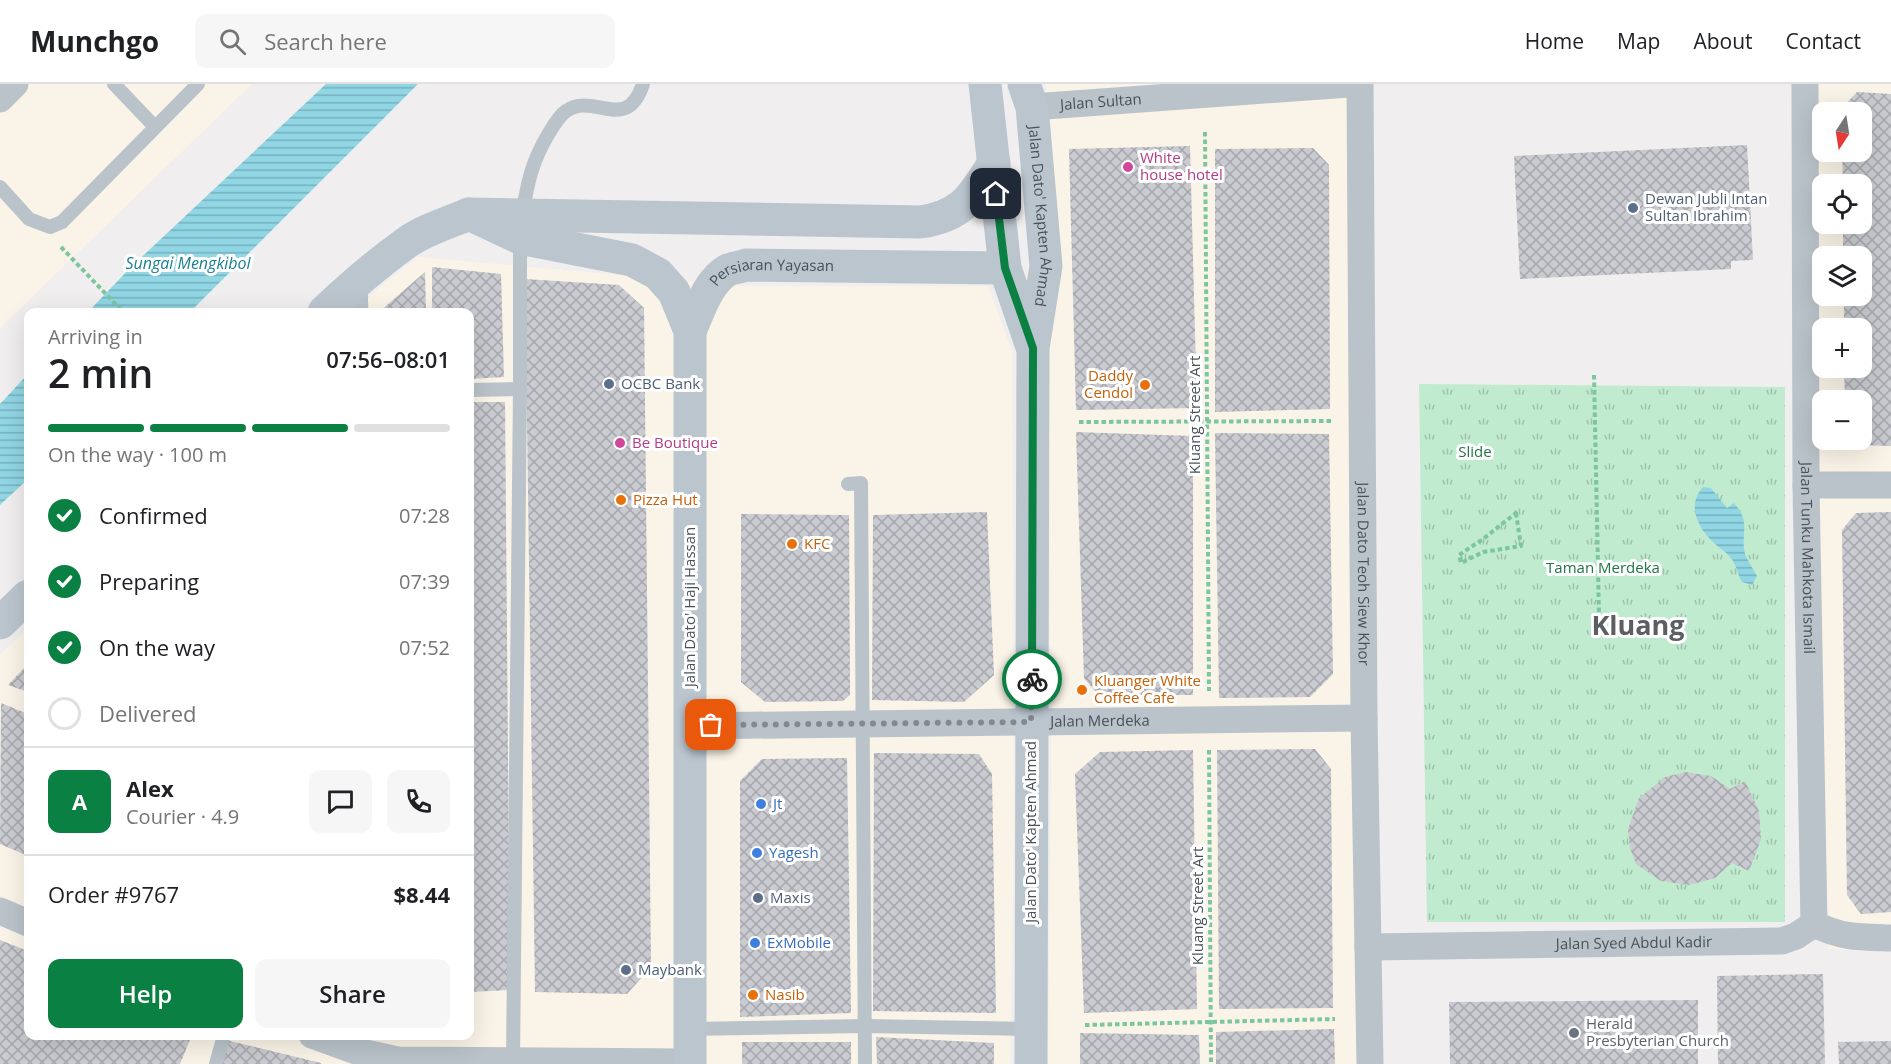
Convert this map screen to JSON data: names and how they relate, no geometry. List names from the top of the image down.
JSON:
{
  "streets": {
    "street": [
      "Jalan Sultan",
      "Jalan Dato' Kapten Ahmad",
      "Persiaran Yayasan",
      "Jalan Tunku Mahkota Ismail",
      "Jalan Dato Teoh Siew Khor",
      "Jalan Dato' Haji Hassan",
      "Jalan Merdeka",
      "Jalan Syed Abdul Kadir"
    ],
    "path": ["Kluang Street Art"]
  },
  "crossings": [
    ["Jalan Sultan", "Jalan Dato' Kapten Ahmad"],
    ["Jalan Dato' Kapten Ahmad", "Persiaran Yayasan"],
    ["Jalan Dato' Kapten Ahmad", "Jalan Merdeka"],
    ["Persiaran Yayasan", "Jalan Dato' Haji Hassan"],
    ["Jalan Tunku Mahkota Ismail", "Jalan Syed Abdul Kadir"],
    ["Jalan Dato Teoh Siew Khor", "Jalan Merdeka"],
    ["Jalan Dato Teoh Siew Khor", "Jalan Syed Abdul Kadir"],
    ["Jalan Dato' Haji Hassan", "Jalan Merdeka"]
  ],
  "districts": ["Kluang"],
  "water": ["Sungai Mengkibol"],
  "parks": ["Slide", "Taman Merdeka"],
  "places": [
    "White house hotel",
    "Dewan Jubli Intan Sultan Ibrahim",
    "OCBC Bank",
    "Daddy Cendol",
    "Be Boutique",
    "Pizza Hut",
    "KFC",
    "Kluanger White Coffee Cafe",
    "Jt",
    "Yagesh",
    "Maxis",
    "ExMobile",
    "Maybank",
    "Nasib",
    "Herald Presbyterian Church"
  ],
  "north": "bottom",
  "page": {
    "header": "Munchgo",
    "search": "Search here",
    "nav": [
      "Home",
      "Map",
      "About",
      "Contact"
    ],
    "map_buttons": ["+", "−"],
    "heading": ["2 min", "Arriving in", "07:56–08:01"],
    "panel": [
      "Alex",
      "Courier · 4.9",
      "Order #9767",
      "$8.44"
    ],
    "bar": "On the way · 100 m",
    "list": [
      ["Confirmed", "07:28"],
      ["Preparing", "07:39"],
      ["On the way", "07:52"],
      "Delivered"
    ],
    "round": "A",
    "buttons": ["Help", "Share"]
  }
}
